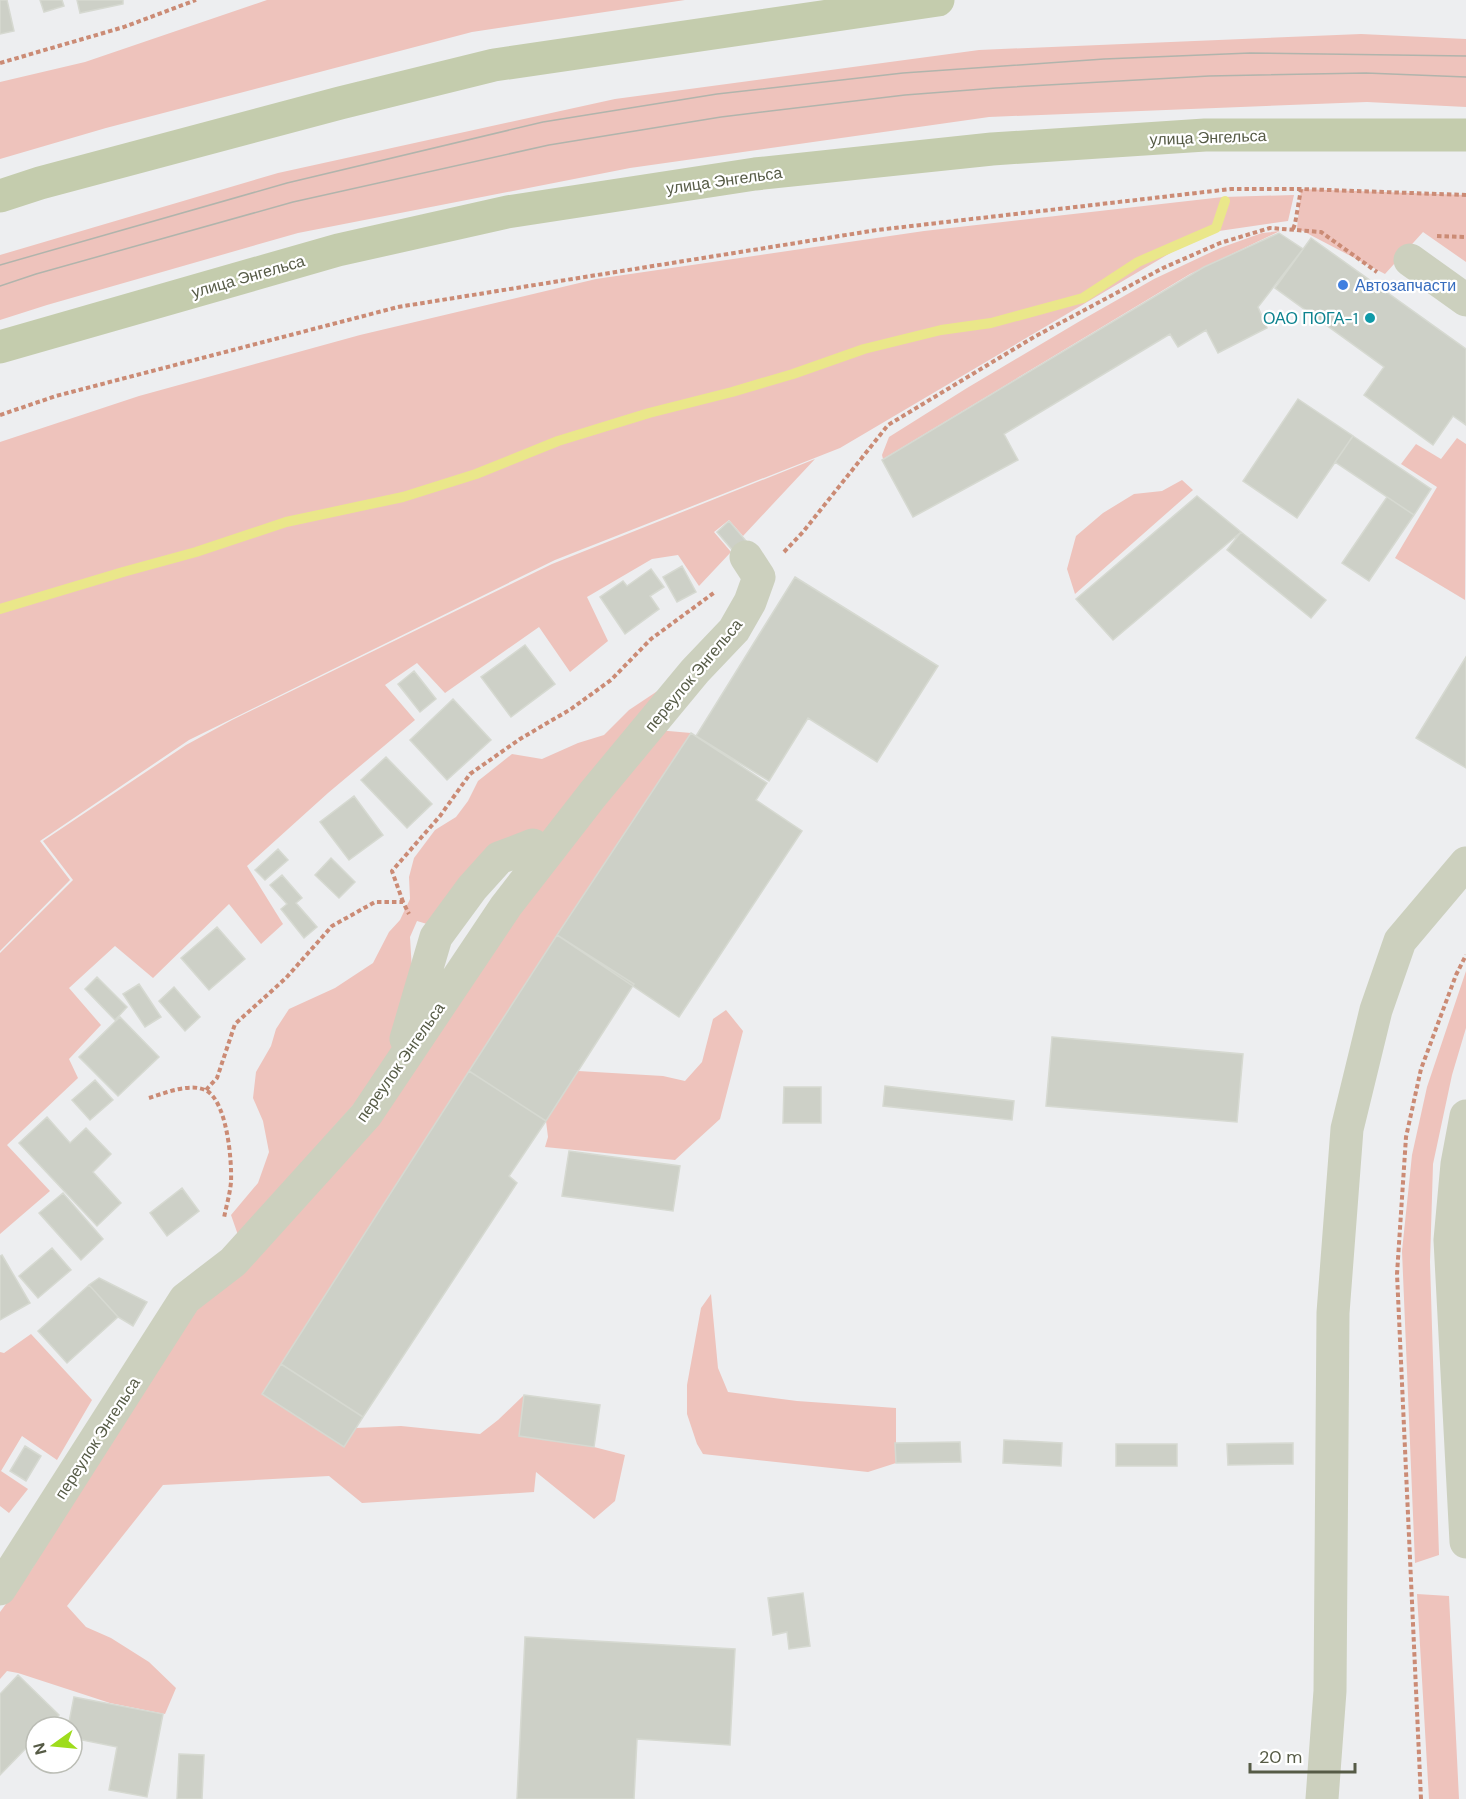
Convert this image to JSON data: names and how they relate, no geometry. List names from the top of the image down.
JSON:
{
  "streets": {
    "main road": ["улица Энгельса"],
    "street": ["переулок Энгельса"]
  },
  "places": ["Автозапчасти", "ОАО ПОГА-1"],
  "scale_bar": "20 m",
  "north": "left"
}
